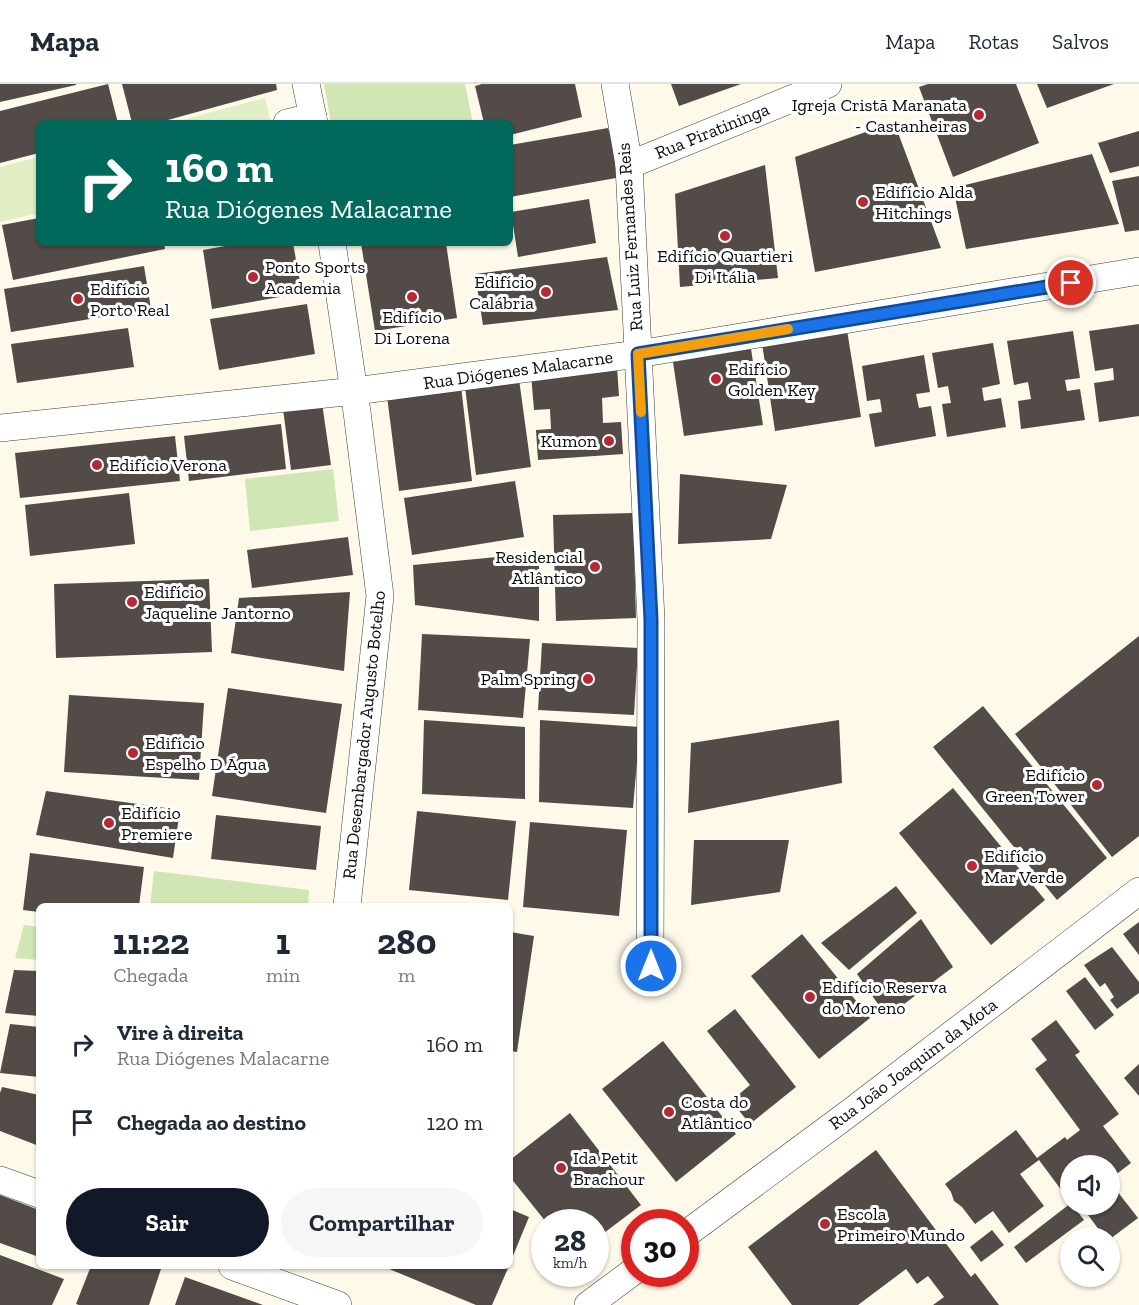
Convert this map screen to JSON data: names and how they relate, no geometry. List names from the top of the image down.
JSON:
{
  "streets": {
    "street": [
      "Rua Piratininga",
      "Rua Luiz Fernandes Reis",
      "Rua Diógenes Malacarne",
      "Rua Desembargador Augusto Botelho",
      "Rua João Joaquim da Mota"
    ]
  },
  "crossings": [
    ["Rua Piratininga", "Rua Luiz Fernandes Reis"],
    ["Rua Luiz Fernandes Reis", "Rua Diógenes Malacarne"],
    ["Rua Diógenes Malacarne", "Rua Desembargador Augusto Botelho"]
  ],
  "places": [
    "Igreja Cristã Maranata - Castanheiras",
    "Edifício Alda Hitchings",
    "Edifício Quartieri Di Itália",
    "Ponto Sports Academia",
    "Edifício Calábria",
    "Edifício Di Lorena",
    "Edifício Porto Real",
    "Edifício Golden Key",
    "Kumon",
    "Edifício Verona",
    "Residencial Atlântico",
    "Edifício Jaqueline Jantorno",
    "Palm Spring",
    "Edifício Espelho D Água",
    "Edifício Green Tower",
    "Edifício Premiere",
    "Edifício Mar Verde",
    "Edifício Reserva do Moreno",
    "Costa do Atlântico",
    "Ida Petit Brachour",
    "Escola Primeiro Mundo"
  ],
  "page": {
    "header": "Mapa",
    "nav": ["Mapa", "Rotas", "Salvos"],
    "turn": ["160 m", "Rua Diógenes Malacarne"],
    "eta": [
      "11:22",
      "Chegada",
      "1",
      "min",
      "280",
      "m"
    ],
    "list": [
      {
        "name": "Vire à direita",
        "note": "Rua Diógenes Malacarne",
        "value": "160 m"
      },
      {
        "name": "Chegada ao destino",
        "value": "120 m"
      }
    ],
    "buttons": ["Sair", "Compartilhar"],
    "speed": "28 km/h",
    "limit": "30"
  }
}
